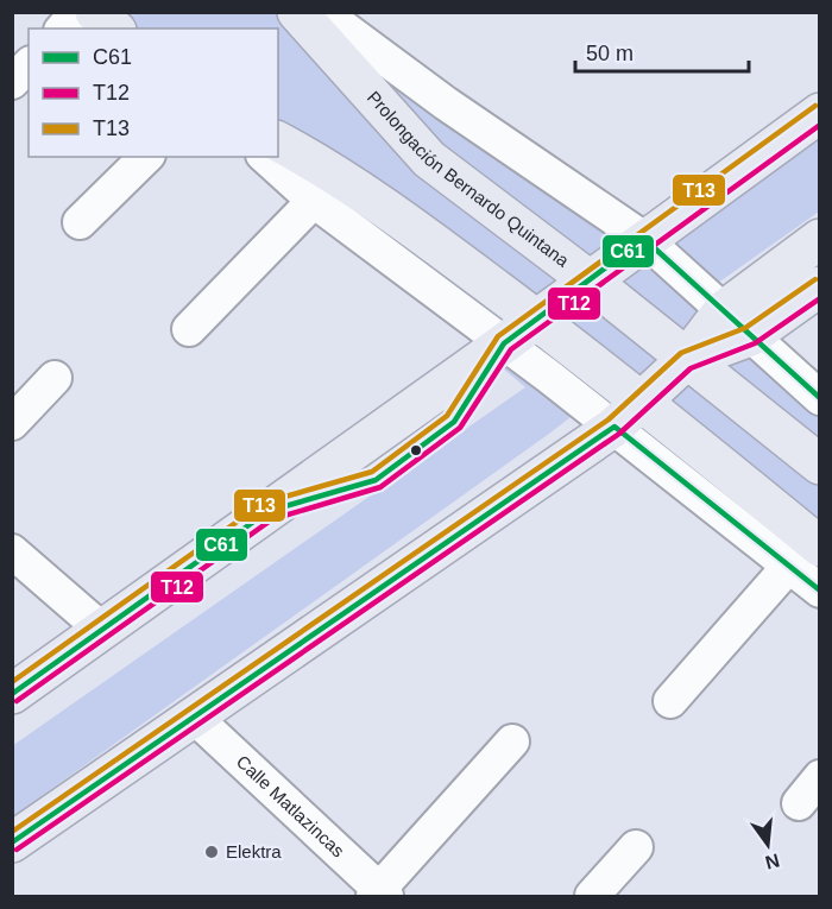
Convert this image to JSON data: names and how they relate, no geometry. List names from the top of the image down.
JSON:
{
  "streets": {
    "main road": ["Prolongación Bernardo Quintana"],
    "street": ["Calle Matlazincas"]
  },
  "places": ["Elektra"],
  "lines": ["transit line T13", "transit line T12", "transit line C61"],
  "legend": ["C61", "T12", "T13"],
  "scale_bar": "50 m",
  "north": "bottom"
}
